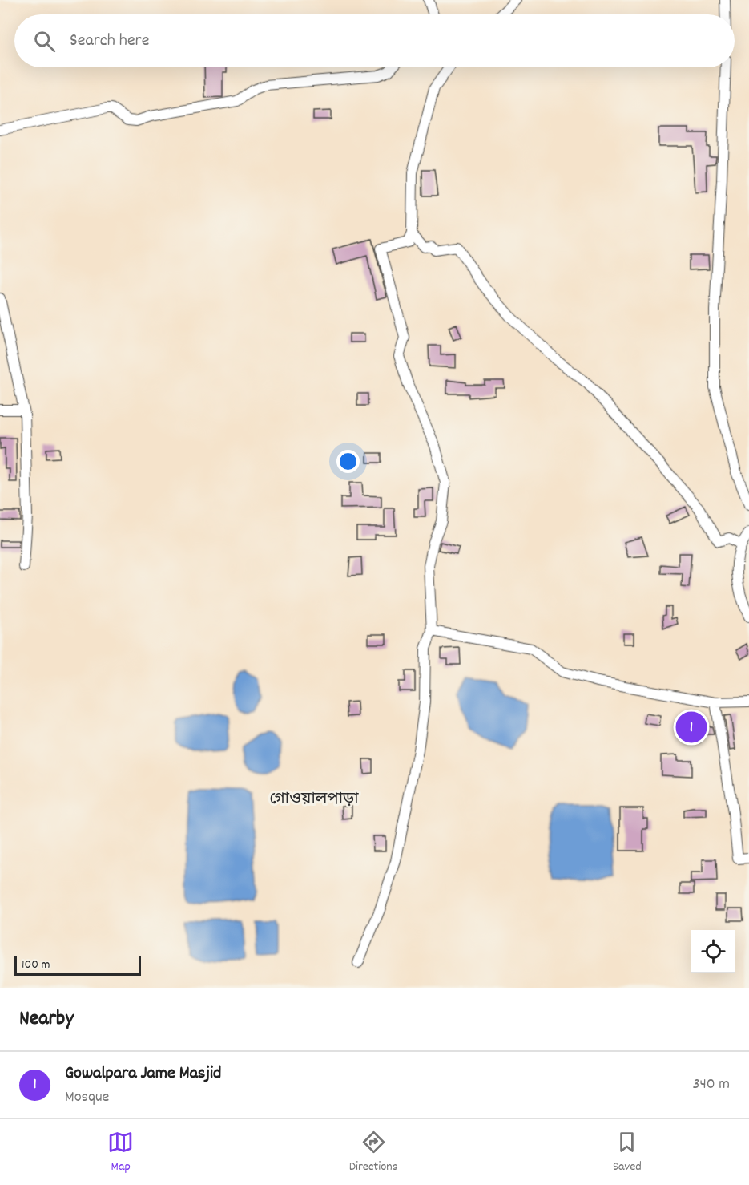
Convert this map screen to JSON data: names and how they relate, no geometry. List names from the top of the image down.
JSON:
{
  "districts": ["গোওয়ালপাড়া"],
  "scale_bar": "100 m",
  "page": {
    "search": "Search here",
    "pins": "1",
    "scale": "100 m",
    "heading": "Nearby",
    "list": [
      {
        "mark": "1",
        "name": "Gowalpara Jame Masjid",
        "note": "Mosque",
        "value": "340 m"
      }
    ],
    "nav": ["Map", "Directions", "Saved"]
  }
}
